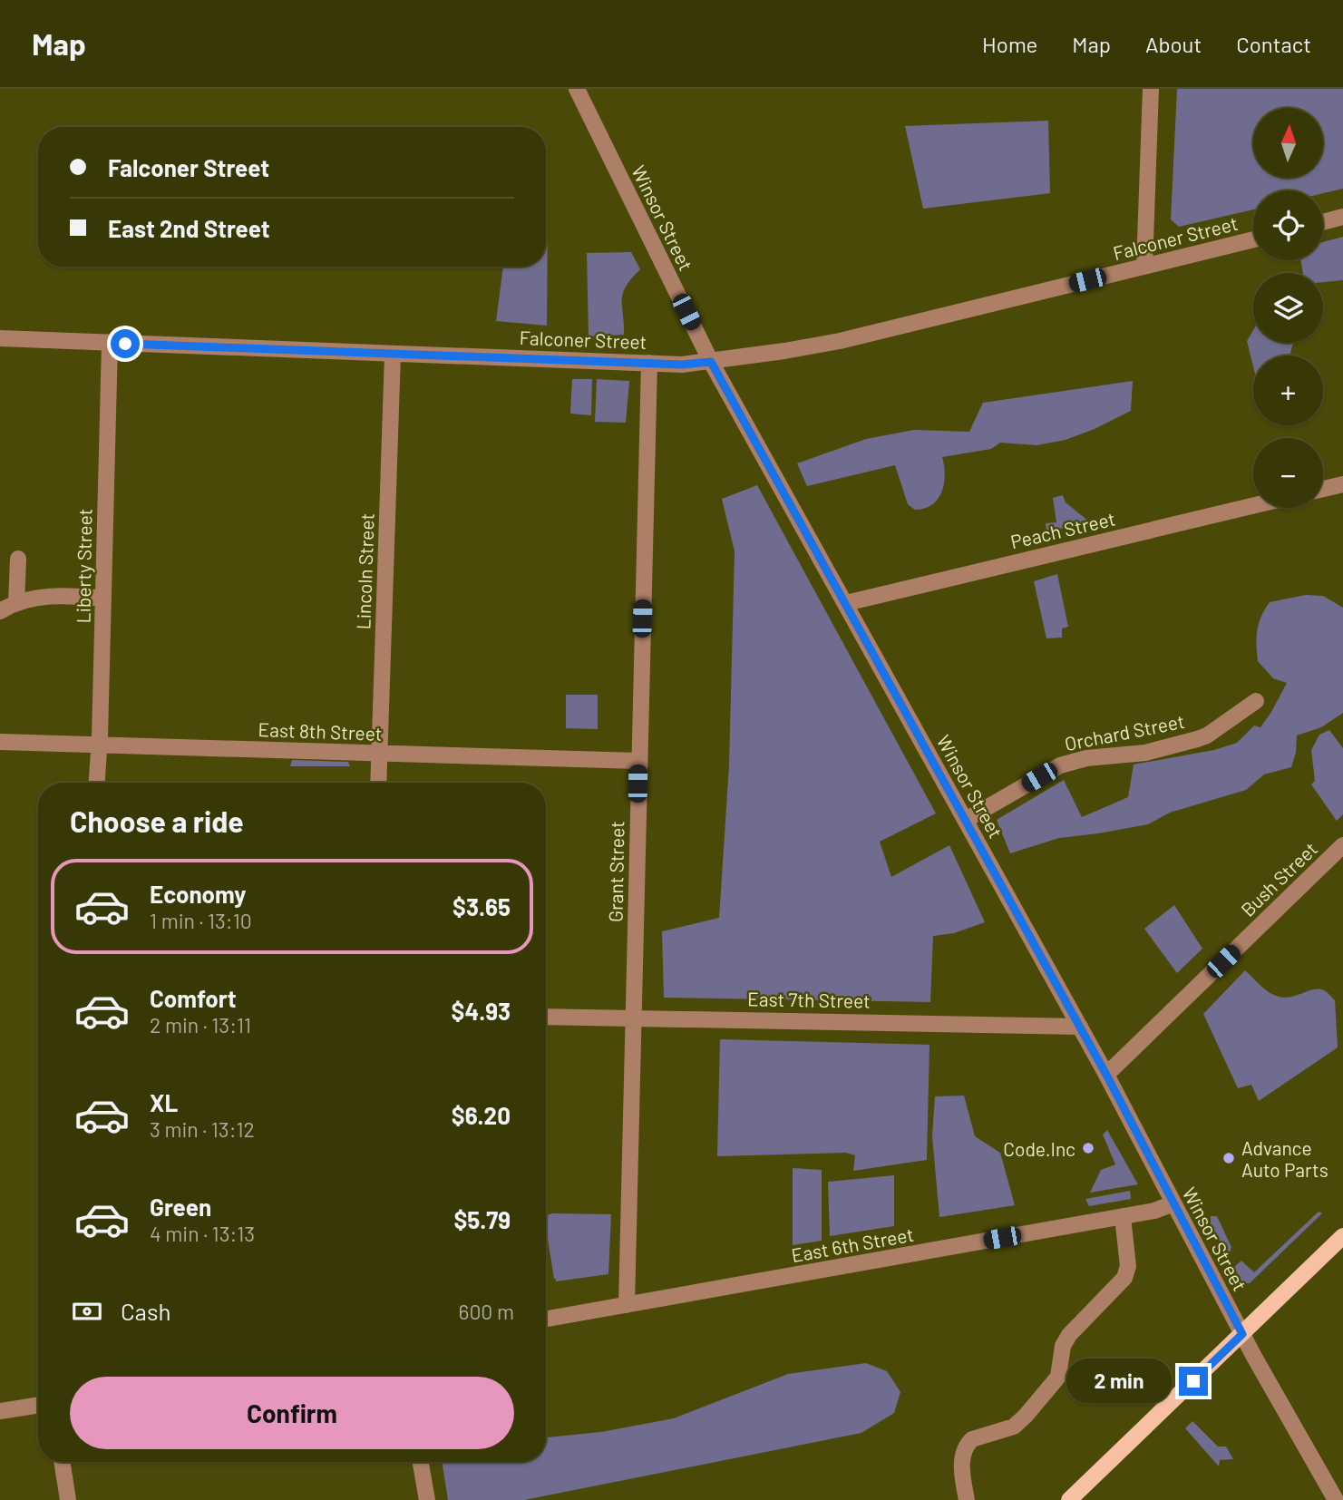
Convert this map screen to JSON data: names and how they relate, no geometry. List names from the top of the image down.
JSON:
{
  "streets": {
    "street": [
      "Winsor Street",
      "Falconer Street",
      "Peach Street",
      "Liberty Street",
      "Lincoln Street",
      "East 8th Street",
      "Orchard Street",
      "Grant Street",
      "Bush Street",
      "East 7th Street",
      "East 6th Street"
    ]
  },
  "crossings": [
    ["Winsor Street", "Falconer Street"],
    ["Winsor Street", "Peach Street"],
    ["Winsor Street", "Orchard Street"],
    ["Winsor Street", "Bush Street"],
    ["Winsor Street", "East 7th Street"],
    ["Winsor Street", "East 6th Street"],
    ["Falconer Street", "Liberty Street"],
    ["Falconer Street", "Lincoln Street"],
    ["Falconer Street", "Grant Street"],
    ["Liberty Street", "East 8th Street"],
    ["Lincoln Street", "East 8th Street"],
    ["East 8th Street", "Grant Street"],
    ["Grant Street", "East 7th Street"],
    ["Grant Street", "East 6th Street"]
  ],
  "places": ["Code.Inc", "Advance Auto Parts"],
  "north": "top",
  "page": {
    "header": "Map",
    "nav": [
      "Home",
      "Map",
      "About",
      "Contact"
    ],
    "map_buttons": ["+", "−"],
    "banner": ["Falconer Street", "East 2nd Street"],
    "heading": "Choose a ride",
    "list": [
      {
        "name": "Economy",
        "note": "1 min · 13:10",
        "value": "$3.65"
      },
      {
        "name": "Comfort",
        "note": "2 min · 13:11",
        "value": "$4.93"
      },
      {
        "name": "XL",
        "note": "3 min · 13:12",
        "value": "$6.20"
      },
      {
        "name": "Green",
        "note": "4 min · 13:13",
        "value": "$5.79"
      }
    ],
    "pay": ["Cash", "600 m"],
    "bubble": "2 min",
    "buttons": "Confirm"
  }
}
